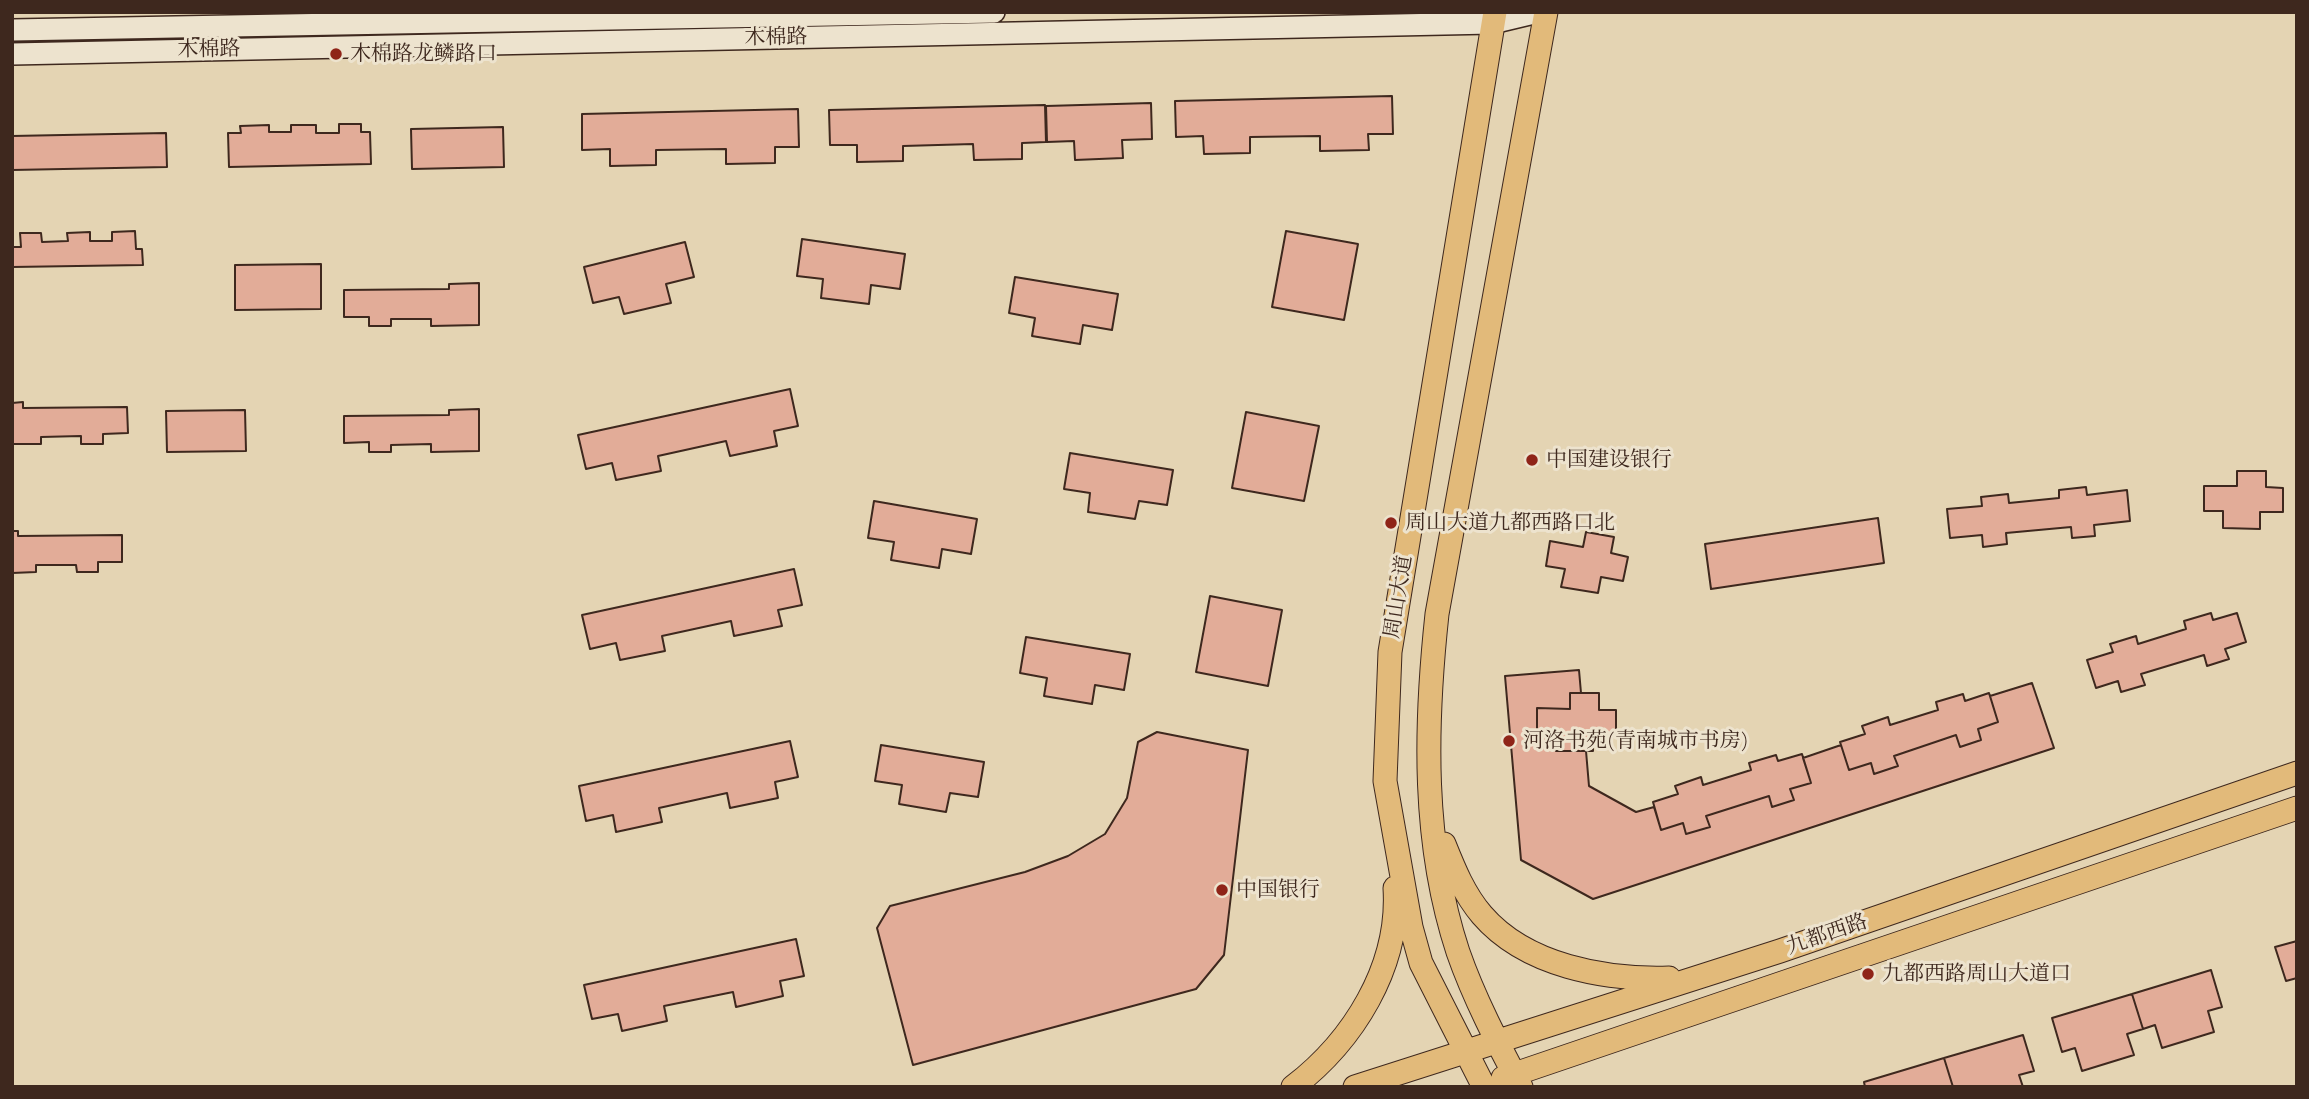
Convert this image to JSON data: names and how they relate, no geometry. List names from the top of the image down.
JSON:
{
  "streets": {
    "main road": ["木棉路", "周山大道", "九都西路"]
  },
  "crossings": [
    ["木棉路", "周山大道"],
    ["周山大道", "九都西路"]
  ],
  "places": [
    "木棉路龙鳞路口",
    "中国建设银行",
    "周山大道九都西路口北",
    "河洛书苑(青南城市书房)",
    "中国银行",
    "九都西路周山大道口"
  ]
}
